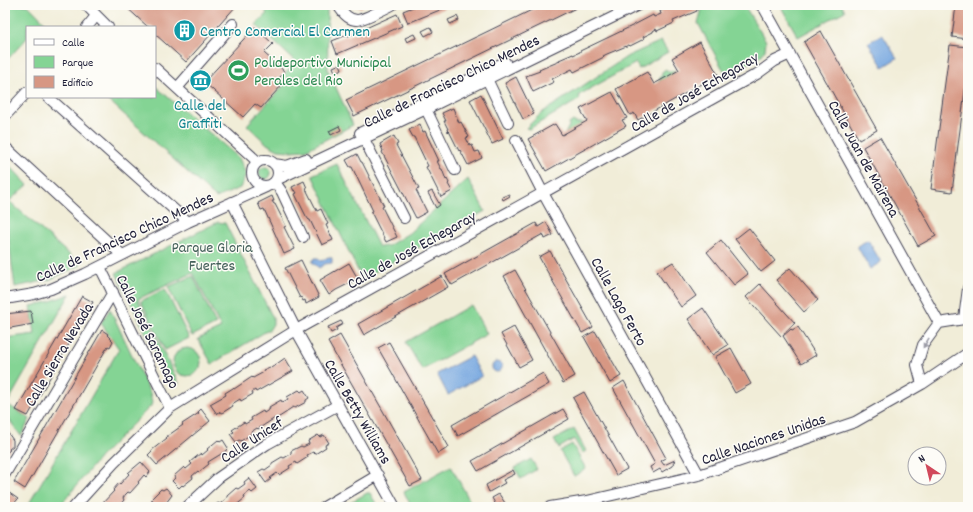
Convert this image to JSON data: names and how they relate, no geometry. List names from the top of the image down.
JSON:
{
  "streets": {
    "street": [
      "Calle de Francisco Chico Mendes",
      "Calle de José Echegaray",
      "Calle Juan de Mairena",
      "Calle Lago Ferto",
      "Calle José Saramago",
      "Calle Sierra Nevada",
      "Calle Betty Williams",
      "Calle Naciones Unidas",
      "Calle Unicef"
    ]
  },
  "crossings": [
    ["Calle de Francisco Chico Mendes", "Calle José Saramago"],
    ["Calle de Francisco Chico Mendes", "Calle Betty Williams"],
    ["Calle de José Echegaray", "Calle Juan de Mairena"],
    ["Calle de José Echegaray", "Calle Lago Ferto"],
    ["Calle de José Echegaray", "Calle José Saramago"],
    ["Calle de José Echegaray", "Calle Betty Williams"],
    ["Calle Lago Ferto", "Calle Naciones Unidas"],
    ["Calle José Saramago", "Calle Sierra Nevada"],
    ["Calle Betty Williams", "Calle Unicef"]
  ],
  "parks": ["Parque Gloria Fuertes"],
  "places": {
    "building": ["Centro Comercial El Carmen"],
    "sports": ["Polideportivo Municipal Perales del Rio"],
    "museum": ["Calle del Graffiti"]
  },
  "legend": ["Calle", "Parque", "Edificio"],
  "north": "top left"
}
